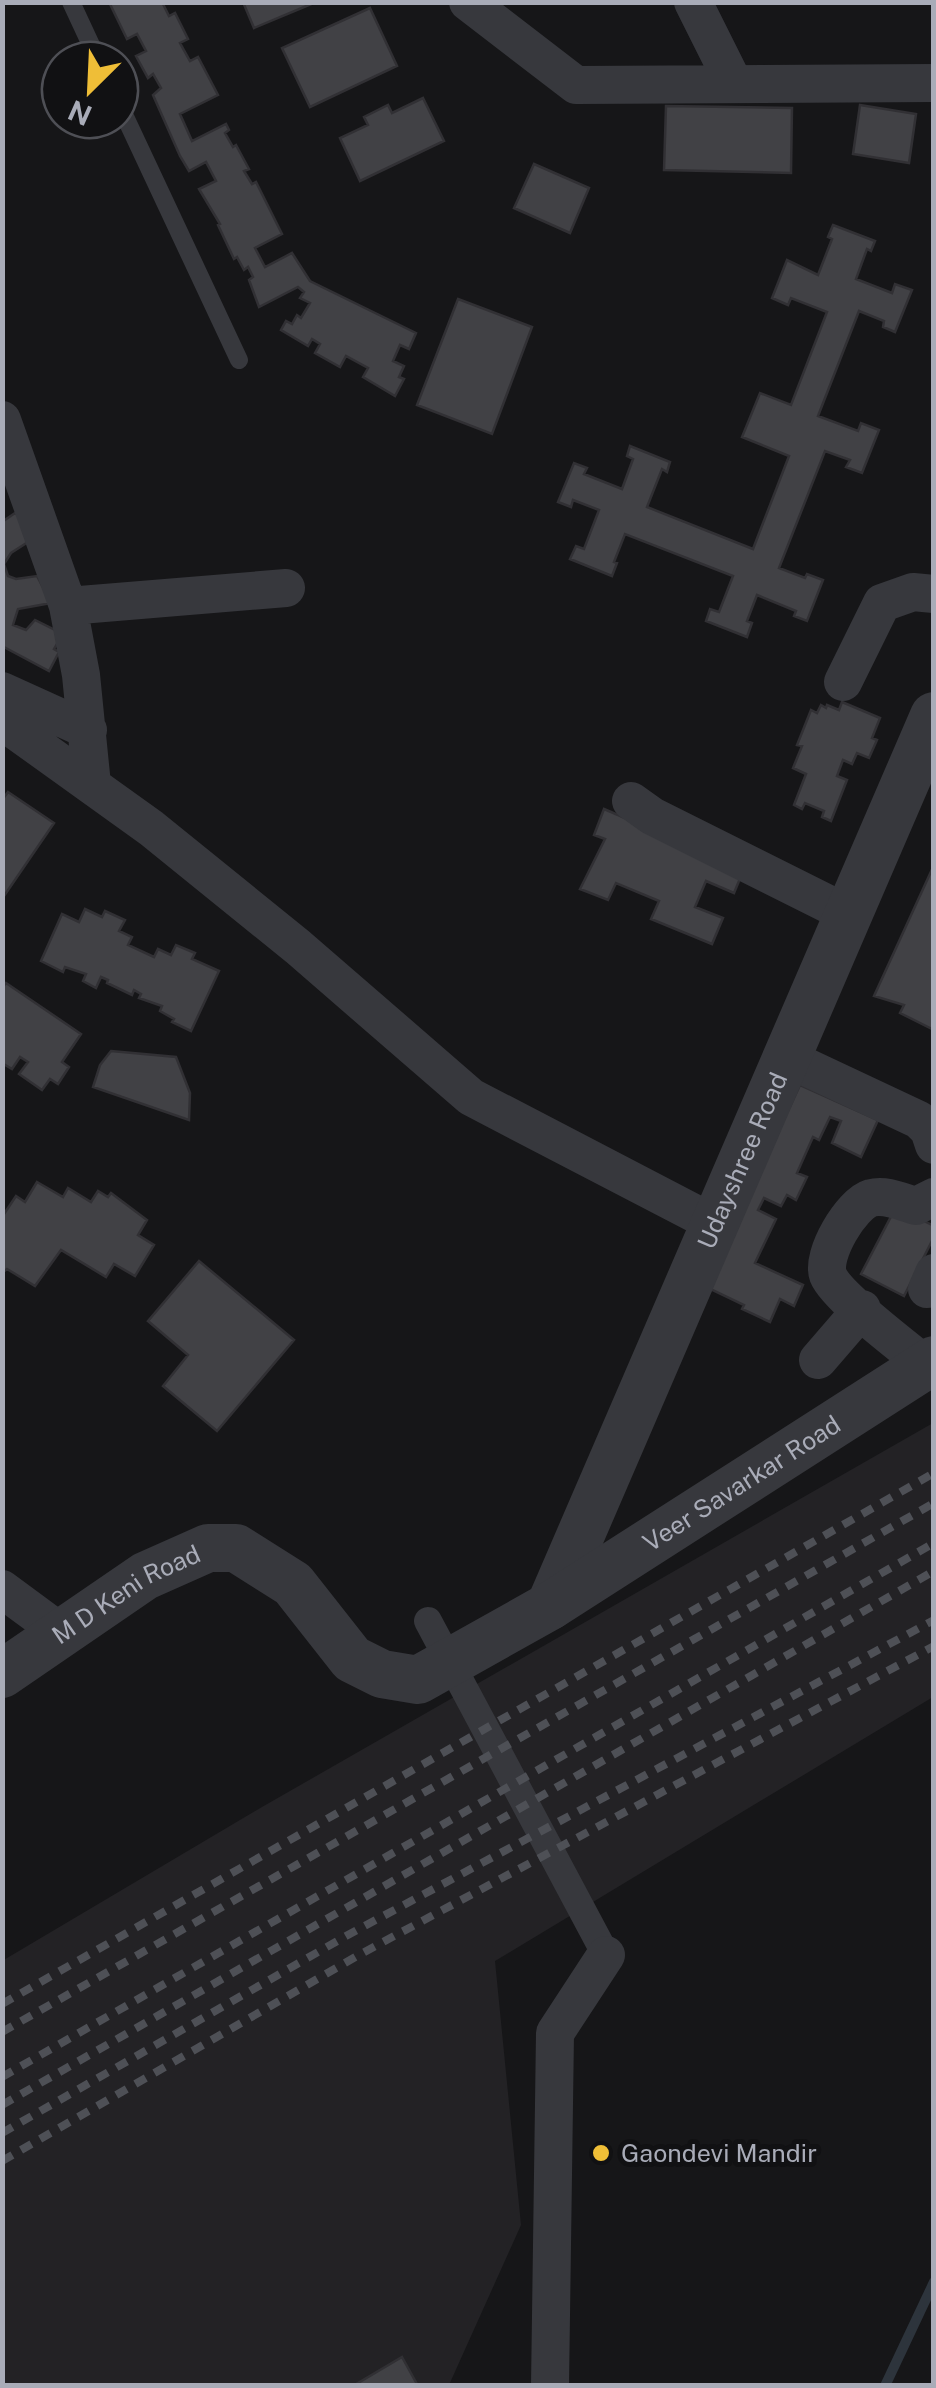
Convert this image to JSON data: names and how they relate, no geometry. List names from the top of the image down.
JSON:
{
  "streets": {
    "street": ["Udayshree Road", "Veer Savarkar Road", "M D Keni Road"]
  },
  "crossings": [
    ["Udayshree Road", "Veer Savarkar Road"],
    ["Udayshree Road", "M D Keni Road"],
    ["Veer Savarkar Road", "M D Keni Road"]
  ],
  "places": ["Gaondevi Mandir"],
  "north": "bottom left"
}
